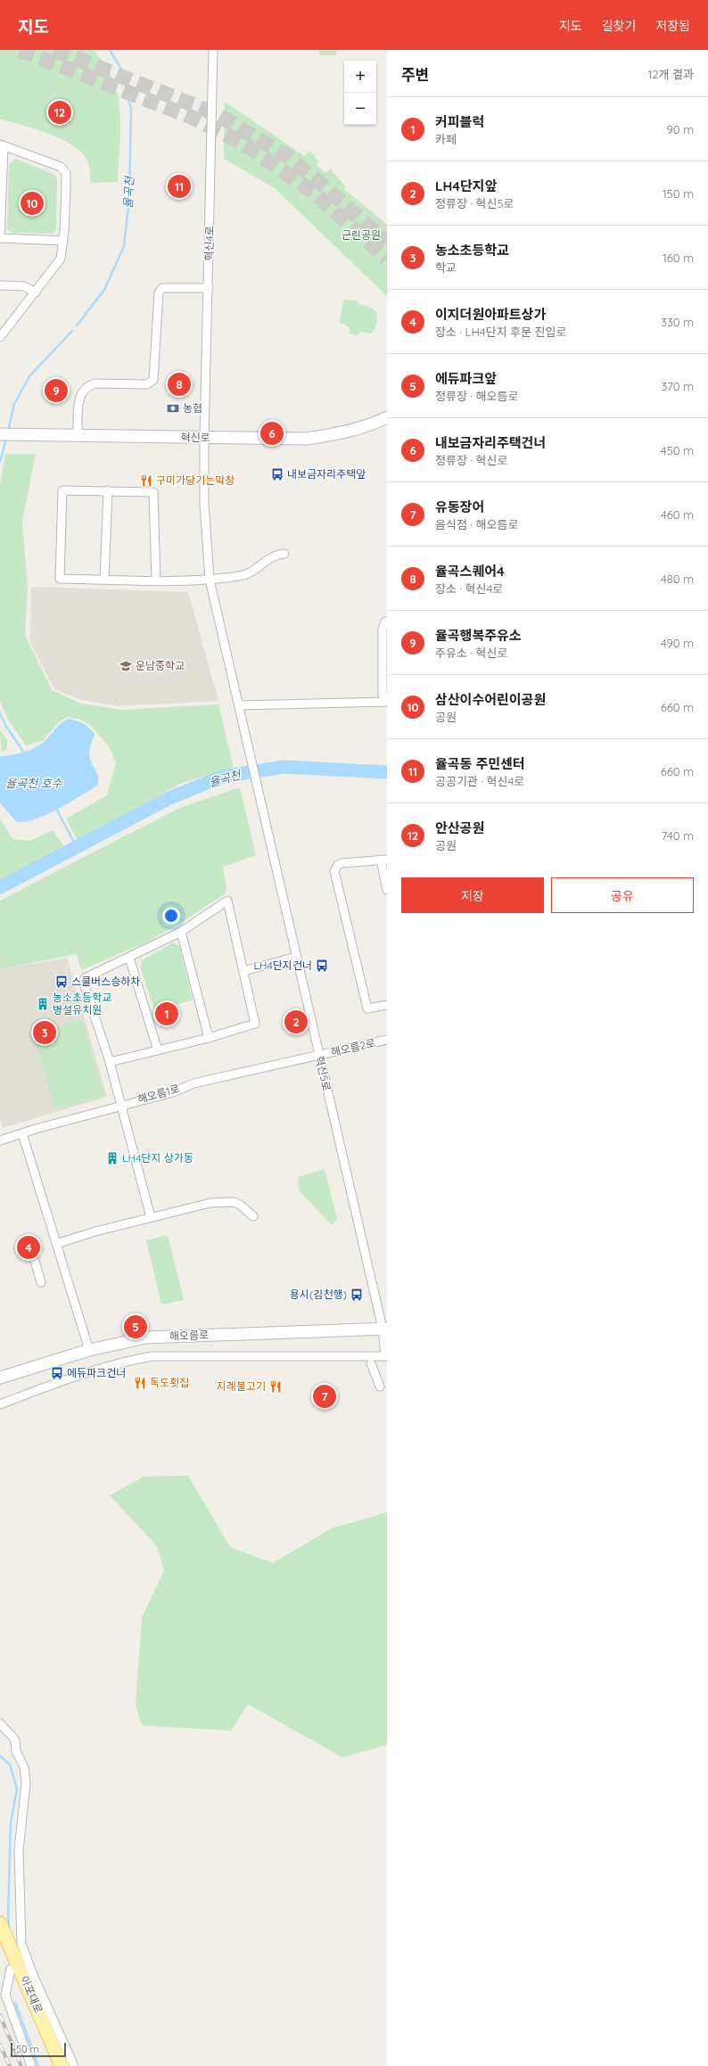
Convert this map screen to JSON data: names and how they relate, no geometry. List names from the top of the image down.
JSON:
{
  "streets": {
    "main road": ["혁신로", "해오름로", "아포대로"],
    "street": [
      "혁신4로",
      "해오름2로",
      "혁신5로",
      "해오름1로"
    ]
  },
  "crossings": [
    ["혁신4로", "혁신로"],
    ["혁신4로", "혁신5로"],
    ["해오름2로", "혁신5로"],
    ["해오름2로", "해오름1로"],
    ["혁신5로", "해오름1로"],
    ["혁신5로", "해오름로"]
  ],
  "water": ["율곡천", "율곡천 호수"],
  "parks": ["근린공원"],
  "places": {
    "bank": ["농협"],
    "bus stop": [
      "내보금자리주택앞",
      "LH4단지건너",
      "스쿨버스승하차",
      "용시(김천행)",
      "에듀파크건너"
    ],
    "restaurant": ["구미가당기는막창", "독도횟집", "지례불고기"],
    "school or university": ["운남중학교"],
    "building": ["농소초등학교 병설유치원", "LH4단지 상가동"]
  },
  "scale_bar": "50 m",
  "page": {
    "header": "지도",
    "nav": ["지도", "길찾기", "저장됨"],
    "heading": ["주변", "12개 결과"],
    "map_buttons": ["+", "−"],
    "list": [
      {
        "mark": "1",
        "name": "커피블럭",
        "note": "카페",
        "value": "90 m"
      },
      {
        "mark": "2",
        "name": "LH4단지앞",
        "note": "정류장 · 혁신5로",
        "value": "150 m"
      },
      {
        "mark": "3",
        "name": "농소초등학교",
        "note": "학교",
        "value": "160 m"
      },
      {
        "mark": "4",
        "name": "이지더원아파트상가",
        "note": "장소 · LH4단지 후문 진입로",
        "value": "330 m"
      },
      {
        "mark": "5",
        "name": "에듀파크앞",
        "note": "정류장 · 해오름로",
        "value": "370 m"
      },
      {
        "mark": "6",
        "name": "내보금자리주택건너",
        "note": "정류장 · 혁신로",
        "value": "450 m"
      },
      {
        "mark": "7",
        "name": "유동장어",
        "note": "음식점 · 해오름로",
        "value": "460 m"
      },
      {
        "mark": "8",
        "name": "율곡스퀘어4",
        "note": "장소 · 혁신4로",
        "value": "480 m"
      },
      {
        "mark": "9",
        "name": "율곡행복주유소",
        "note": "주유소 · 혁신로",
        "value": "490 m"
      },
      {
        "mark": "10",
        "name": "삼산이수어린이공원",
        "note": "공원",
        "value": "660 m"
      },
      {
        "mark": "11",
        "name": "율곡동 주민센터",
        "note": "공공기관 · 혁신4로",
        "value": "660 m"
      },
      {
        "mark": "12",
        "name": "안산공원",
        "note": "공원",
        "value": "740 m"
      }
    ],
    "pins": [
      "12",
      "11",
      "10",
      "8",
      "9",
      "6",
      "1",
      "2",
      "3",
      "4",
      "5",
      "7"
    ],
    "buttons": ["저장", "공유"],
    "scale": "50 m"
  }
}
